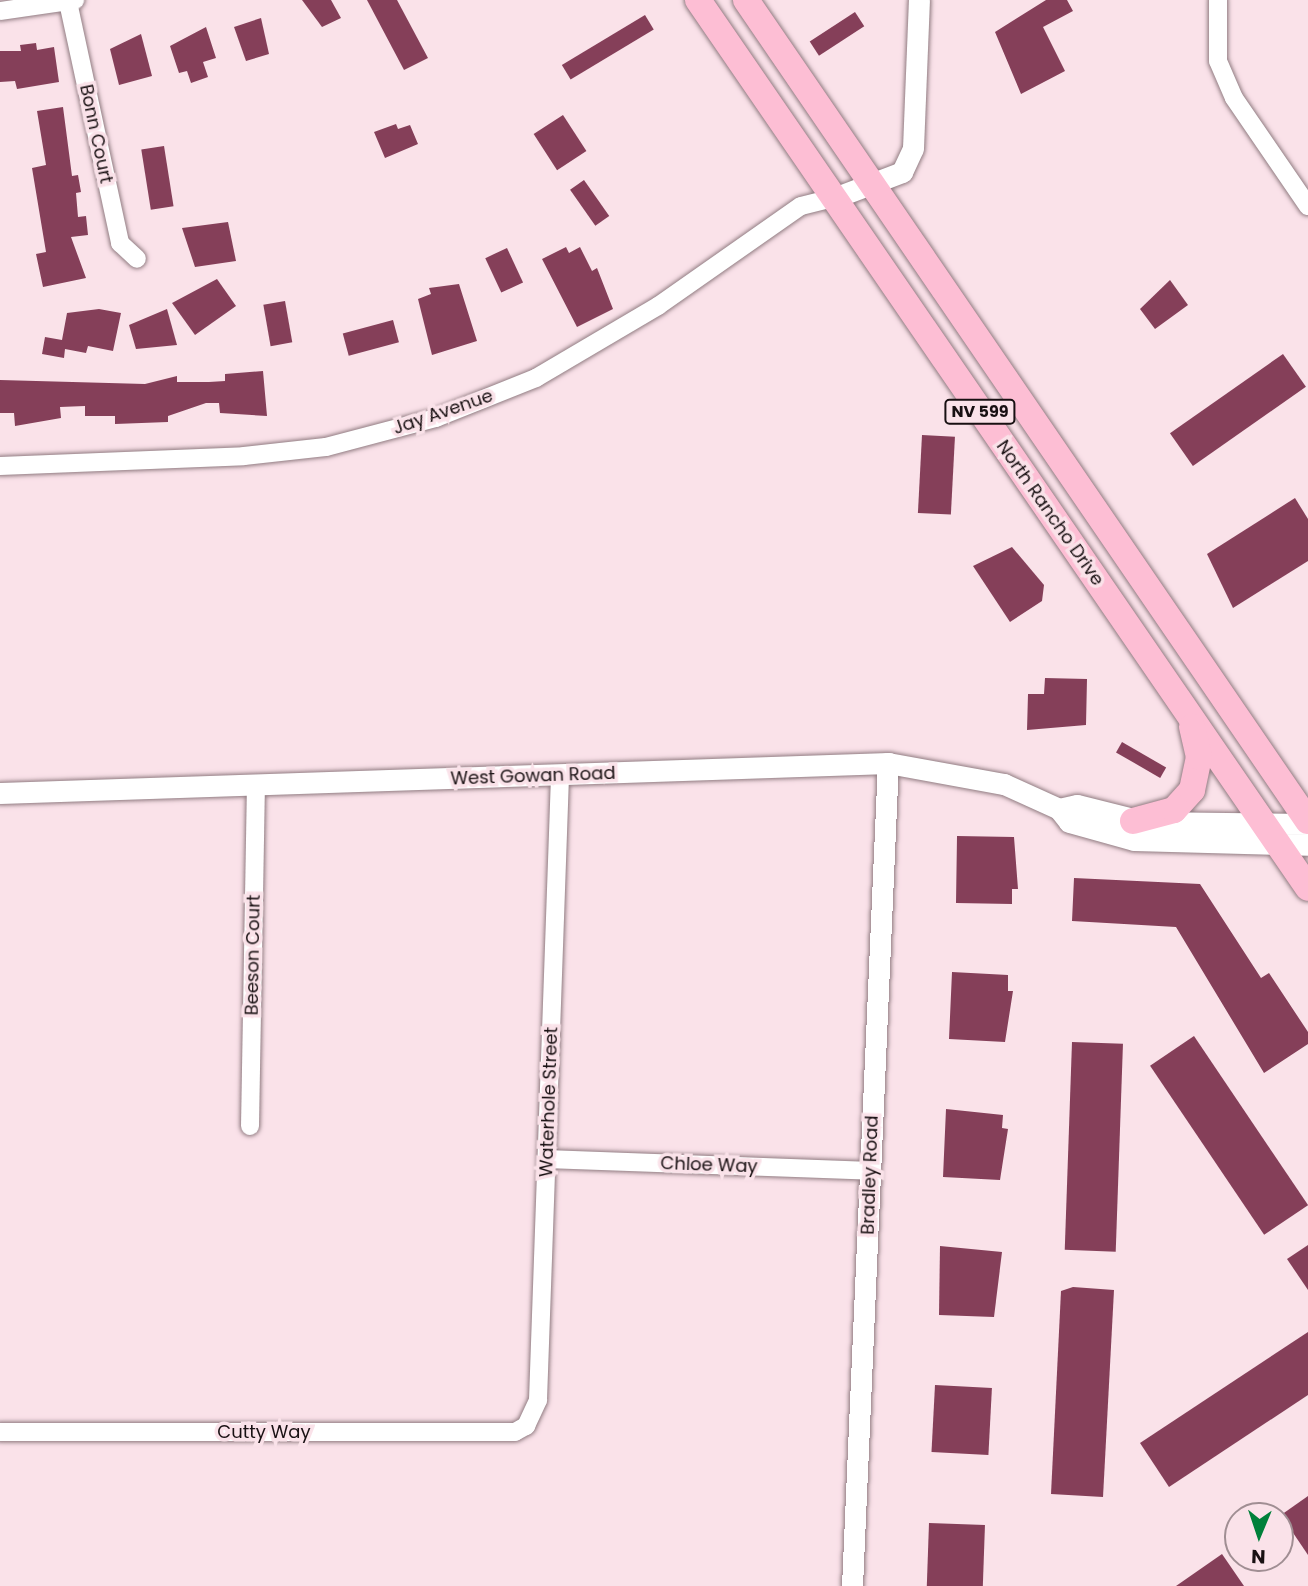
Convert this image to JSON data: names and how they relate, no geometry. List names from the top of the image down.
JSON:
{
  "streets": {
    "main road": ["NV 599", "North Rancho Drive"],
    "street": [
      "Bonn Court",
      "Jay Avenue",
      "West Gowan Road",
      "Beeson Court",
      "Waterhole Street",
      "Chloe Way",
      "Bradley Road",
      "Cutty Way"
    ]
  },
  "crossings": [
    ["Jay Avenue", "North Rancho Drive"],
    ["NV 599", "West Gowan Road"],
    ["North Rancho Drive", "West Gowan Road"],
    ["West Gowan Road", "Beeson Court"],
    ["West Gowan Road", "Waterhole Street"],
    ["West Gowan Road", "Bradley Road"],
    ["Waterhole Street", "Chloe Way"],
    ["Waterhole Street", "Cutty Way"],
    ["Chloe Way", "Bradley Road"]
  ],
  "north": "bottom"
}
